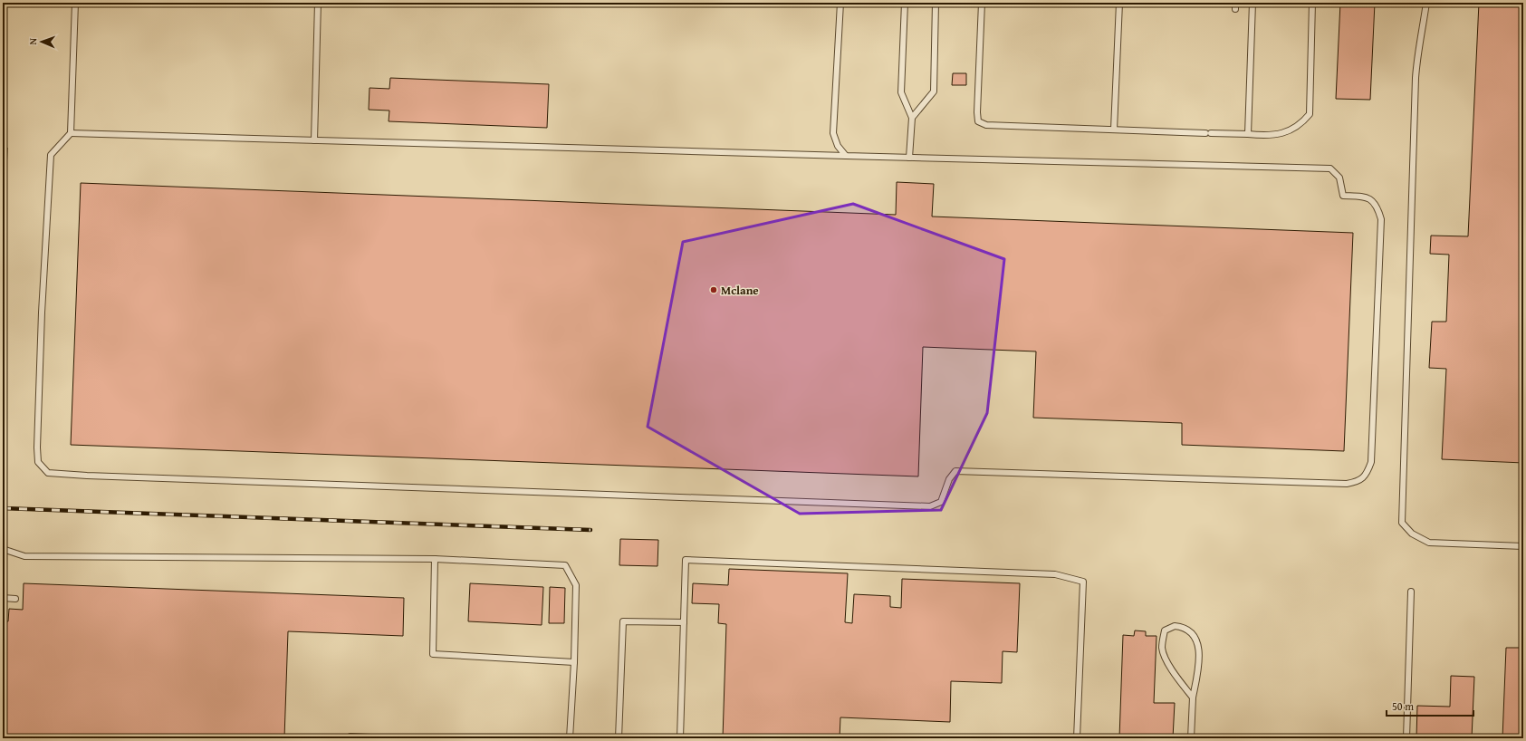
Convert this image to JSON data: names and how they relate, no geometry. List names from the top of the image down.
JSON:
{
  "places": ["Mclane"],
  "scale_bar": "50 m",
  "north": "left"
}
